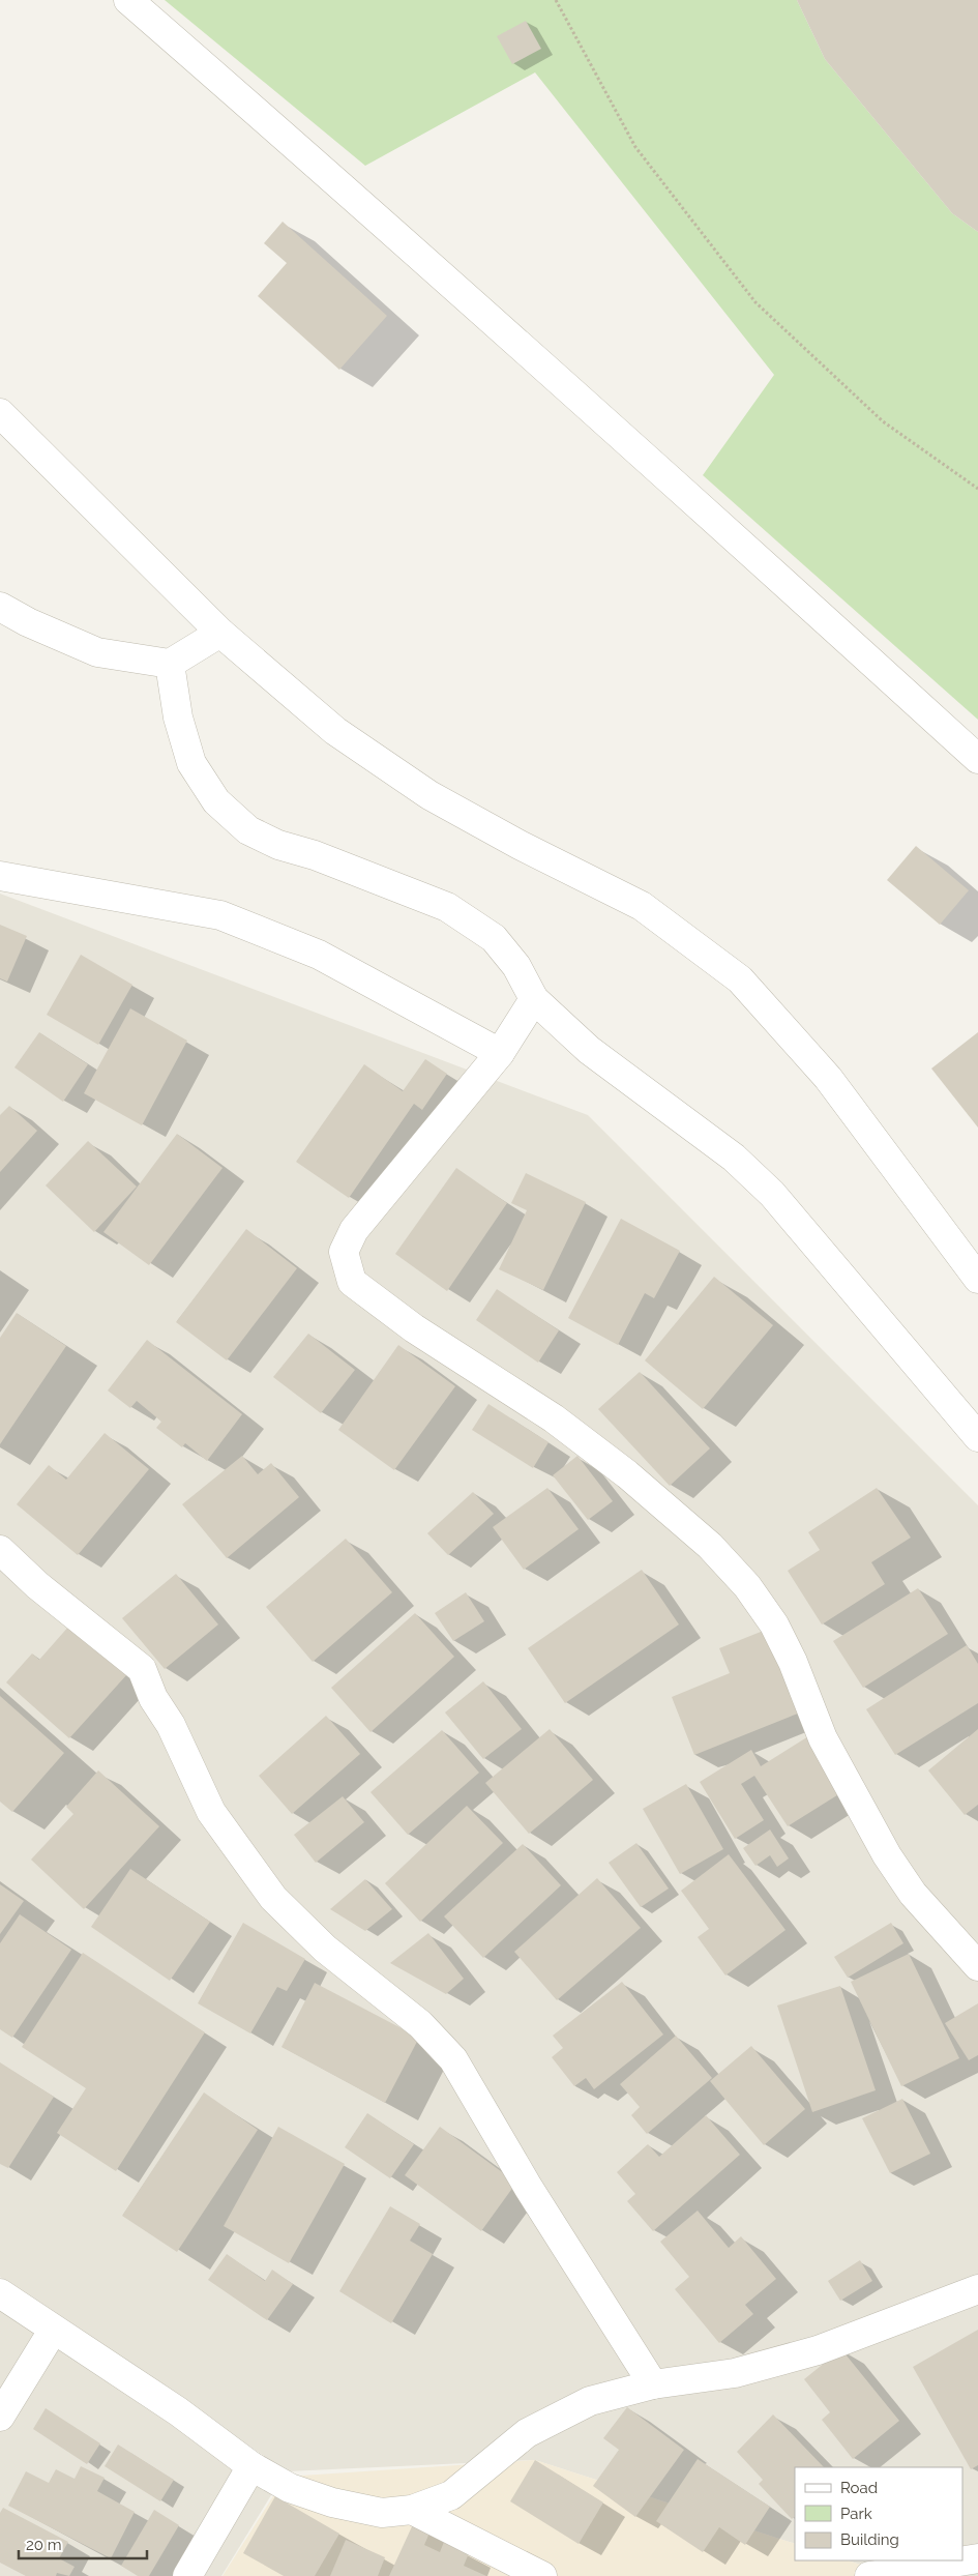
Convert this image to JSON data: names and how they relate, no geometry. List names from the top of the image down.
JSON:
{
  "legend": ["Road", "Park", "Building"],
  "scale_bar": "20 m"
}
